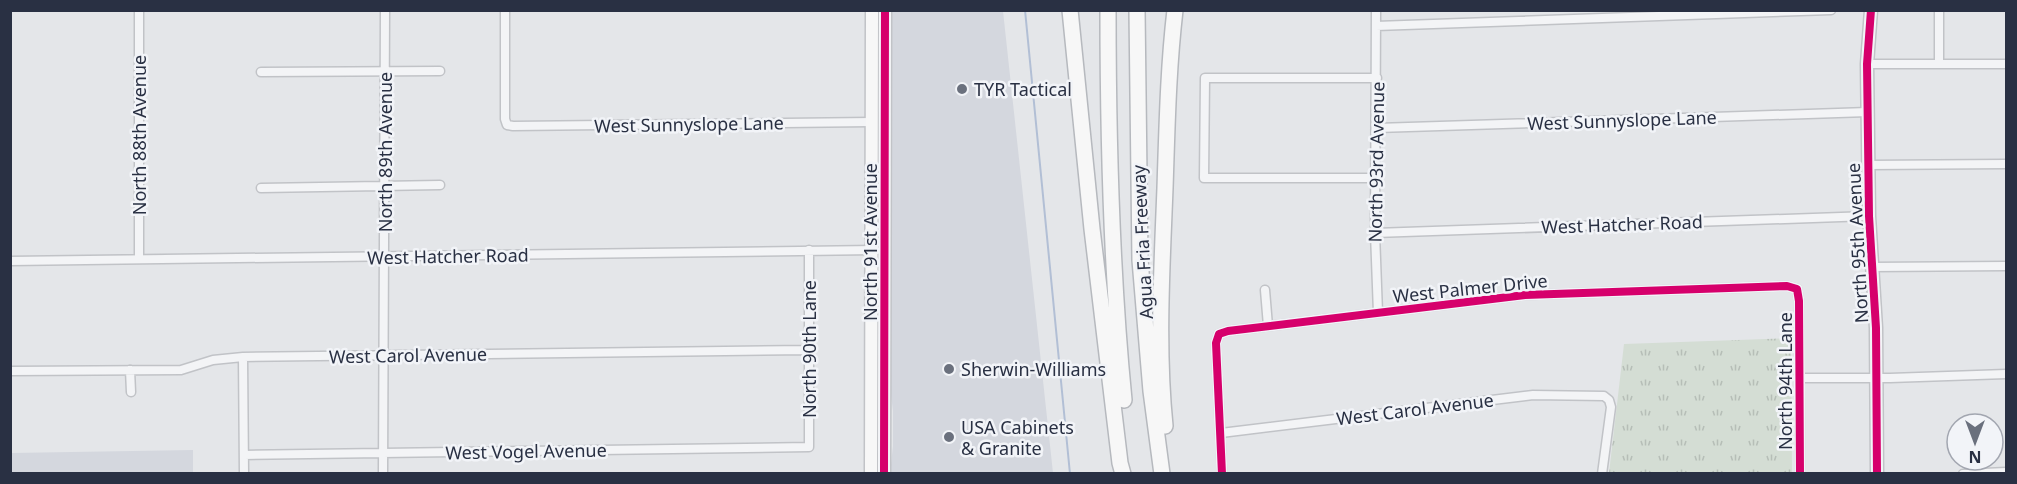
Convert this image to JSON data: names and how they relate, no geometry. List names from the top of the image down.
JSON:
{
  "streets": {
    "highway": ["Agua Fria Freeway"],
    "main road": ["North 91st Avenue", "North 95th Avenue"],
    "street": [
      "West Sunnyslope Lane",
      "North 88th Avenue",
      "North 89th Avenue",
      "North 93rd Avenue",
      "West Hatcher Road",
      "West Palmer Drive",
      "North 90th Lane",
      "West Carol Avenue",
      "North 94th Lane",
      "West Vogel Avenue"
    ]
  },
  "crossings": [
    ["West Sunnyslope Lane", "North 93rd Avenue"],
    ["West Sunnyslope Lane", "North 91st Avenue"],
    ["West Sunnyslope Lane", "North 95th Avenue"],
    ["North 88th Avenue", "West Hatcher Road"],
    ["North 89th Avenue", "West Hatcher Road"],
    ["North 89th Avenue", "West Carol Avenue"],
    ["North 89th Avenue", "West Vogel Avenue"],
    ["North 93rd Avenue", "West Hatcher Road"],
    ["North 93rd Avenue", "West Palmer Drive"],
    ["West Hatcher Road", "North 91st Avenue"],
    ["West Hatcher Road", "North 95th Avenue"],
    ["West Hatcher Road", "North 90th Lane"],
    ["West Palmer Drive", "West Carol Avenue"],
    ["West Palmer Drive", "North 94th Lane"],
    ["North 90th Lane", "West Carol Avenue"],
    ["North 90th Lane", "West Vogel Avenue"]
  ],
  "places": ["TYR Tactical", "Sherwin-Williams", "USA Cabinets & Granite"],
  "north": "bottom"
}
